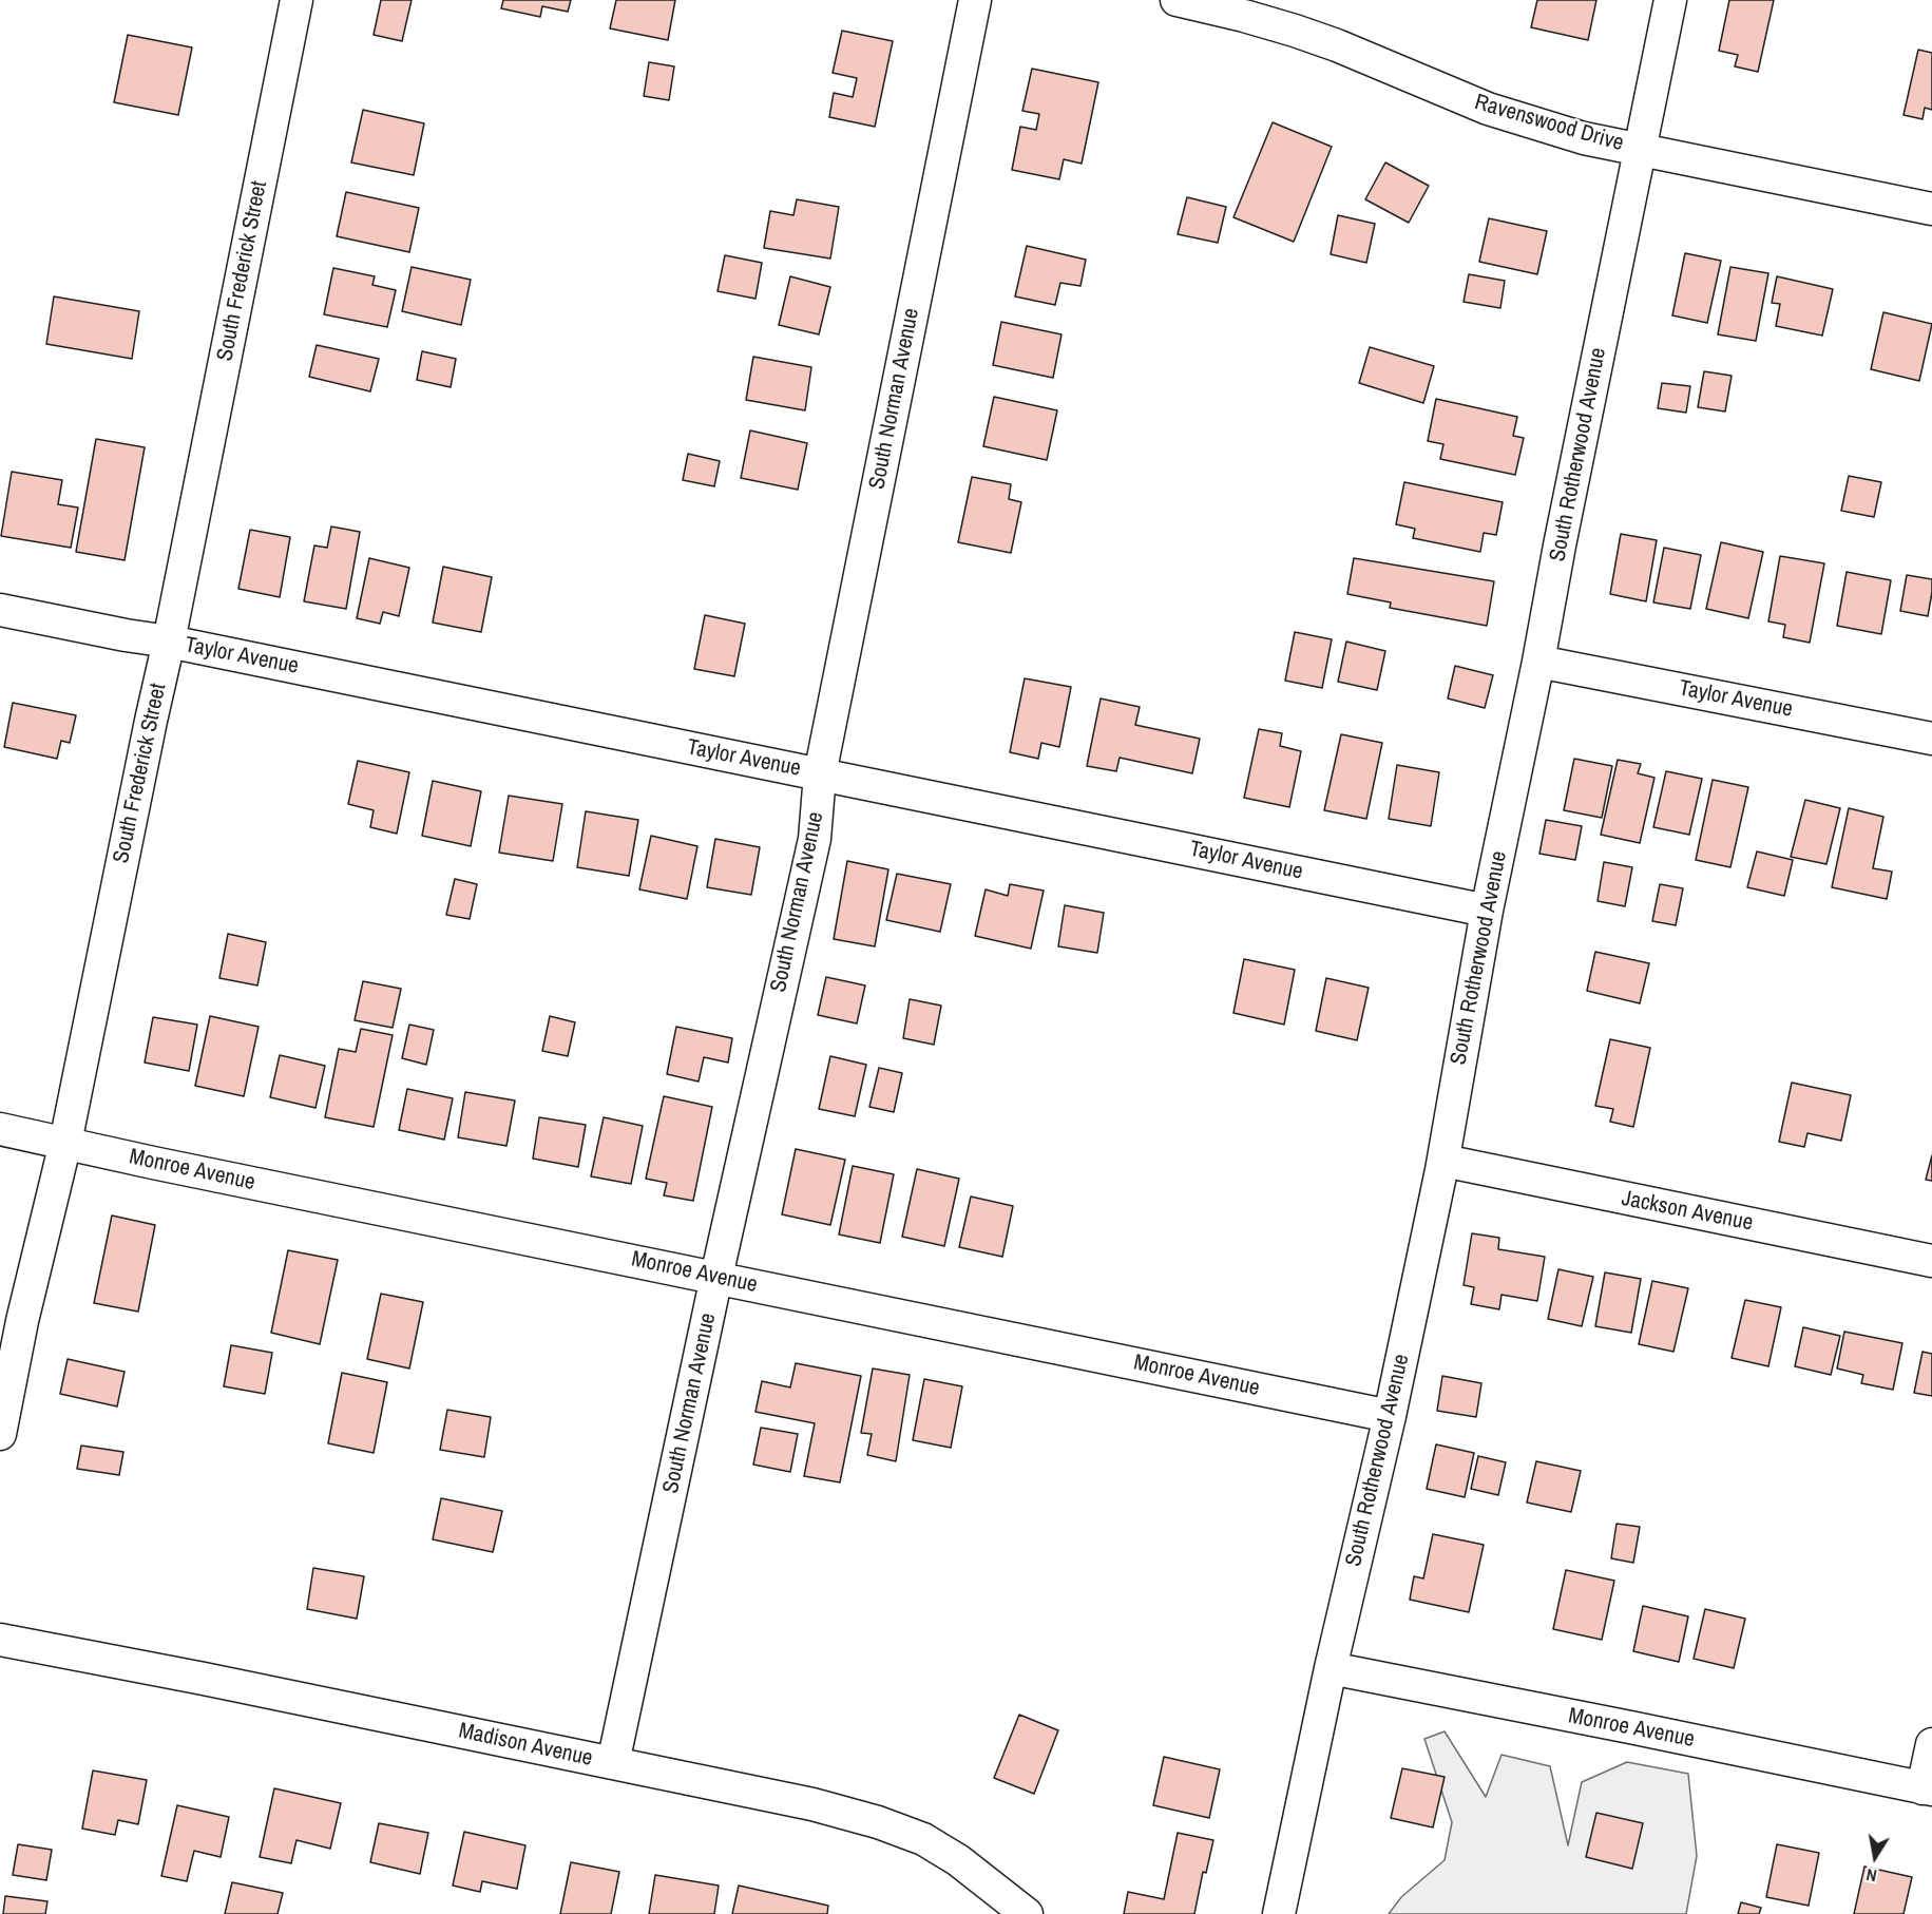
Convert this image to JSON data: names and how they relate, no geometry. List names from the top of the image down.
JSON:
{
  "streets": {
    "street": [
      "Ravenswood Drive",
      "South Frederick Street",
      "South Norman Avenue",
      "South Rotherwood Avenue",
      "Taylor Avenue",
      "Monroe Avenue",
      "Jackson Avenue",
      "Madison Avenue"
    ]
  },
  "crossings": [
    ["Ravenswood Drive", "South Rotherwood Avenue"],
    ["South Frederick Street", "Taylor Avenue"],
    ["South Frederick Street", "Monroe Avenue"],
    ["South Norman Avenue", "Taylor Avenue"],
    ["South Norman Avenue", "Monroe Avenue"],
    ["South Norman Avenue", "Madison Avenue"],
    ["South Rotherwood Avenue", "Taylor Avenue"],
    ["South Rotherwood Avenue", "Monroe Avenue"],
    ["South Rotherwood Avenue", "Jackson Avenue"]
  ],
  "north": "bottom"
}
